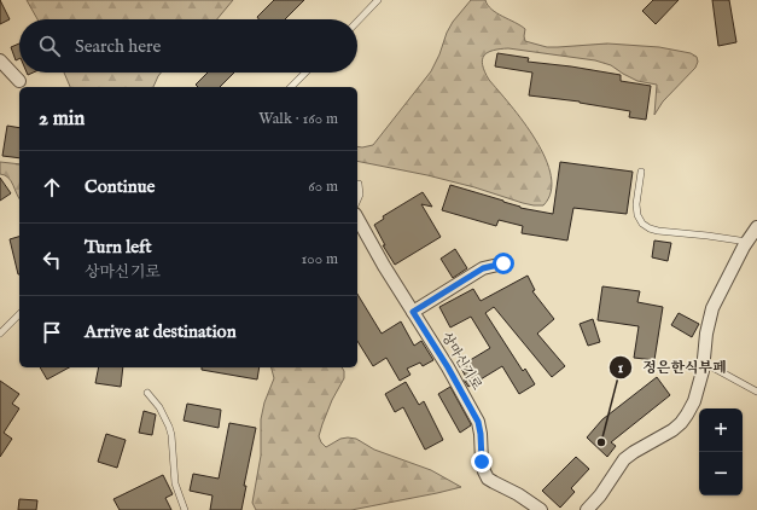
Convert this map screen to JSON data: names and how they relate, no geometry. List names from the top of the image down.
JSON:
{
  "streets": {
    "street": ["상마신기로"]
  },
  "places": ["정은한식부페"],
  "page": {
    "search": "Search here",
    "heading": ["2 min", "Walk · 160 m"],
    "list": [
      ["Continue", "60 m"],
      ["Turn left", "상마신기로", "100 m"],
      "Arrive at destination"
    ],
    "map_buttons": ["+", "−"]
  }
}
